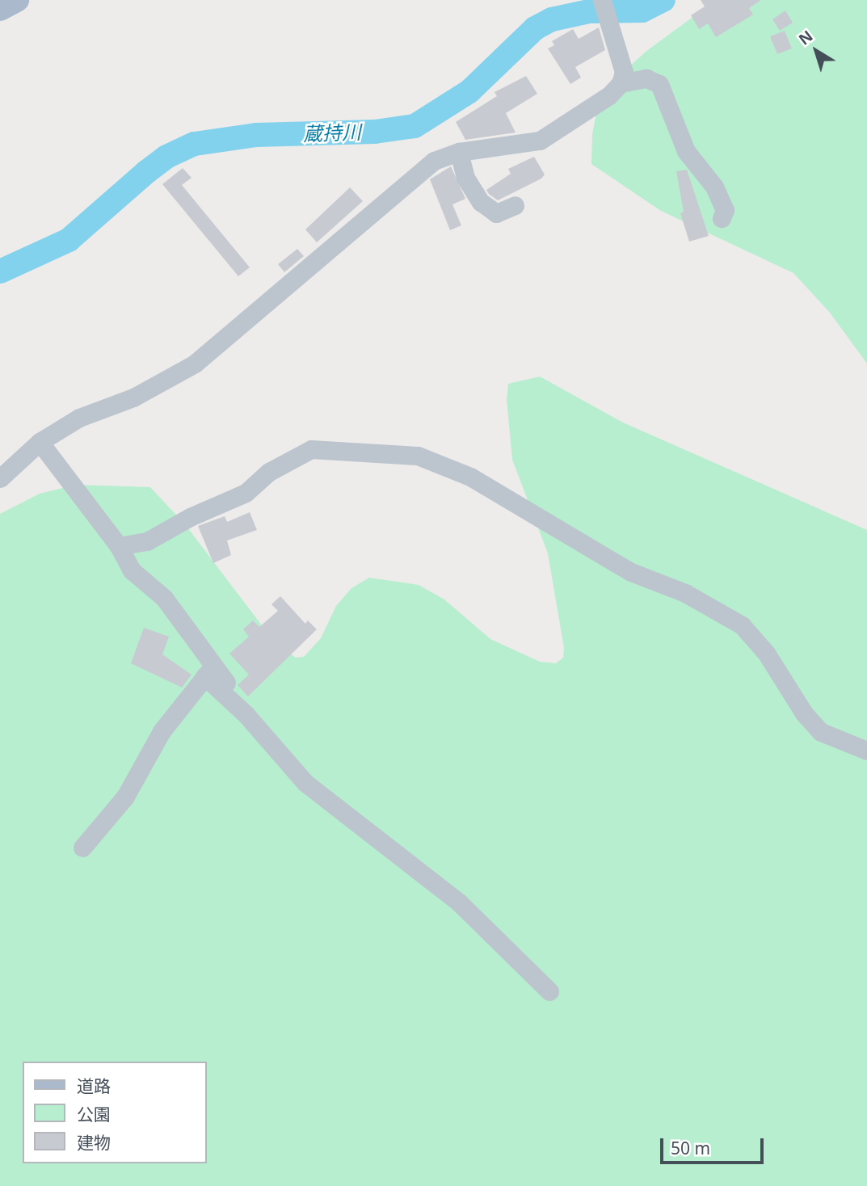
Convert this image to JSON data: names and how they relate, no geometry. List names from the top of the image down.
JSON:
{
  "water": ["蔵持川"],
  "legend": ["道路", "公園", "建物"],
  "scale_bar": "50 m",
  "north": "top left"
}
